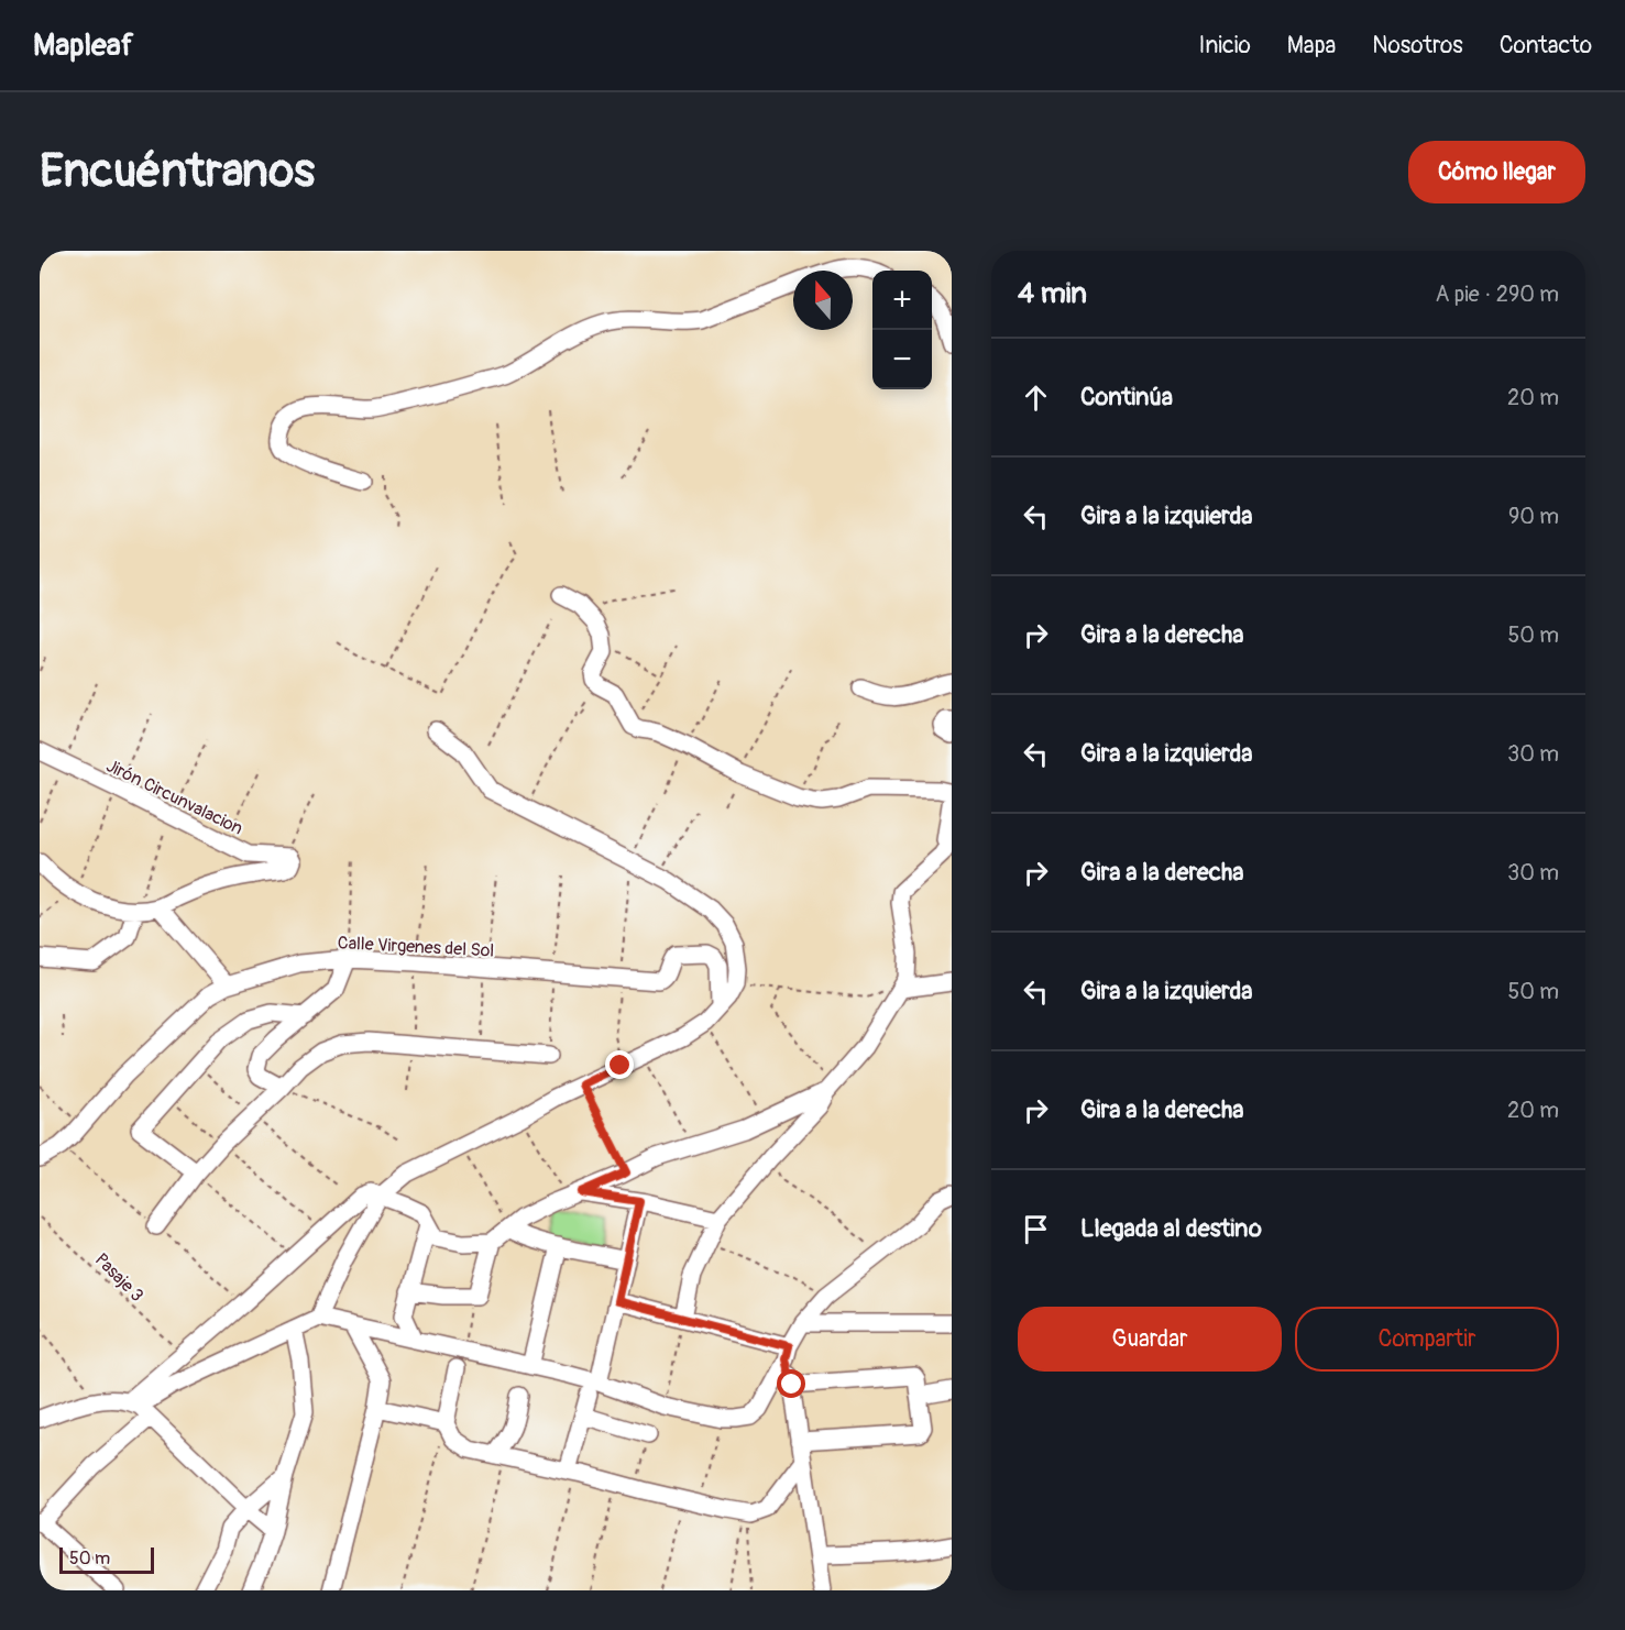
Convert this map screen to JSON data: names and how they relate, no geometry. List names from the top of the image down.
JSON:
{
  "streets": {
    "street": ["Jirón Circunvalacion", "Calle Virgenes del Sol"],
    "path": ["Pasaje 3"]
  },
  "scale_bar": "50 m",
  "north": "top",
  "page": {
    "header": "Mapleaf",
    "nav": [
      "Inicio",
      "Mapa",
      "Nosotros",
      "Contacto"
    ],
    "buttons": [
      "Cómo llegar",
      ["Guardar", "Compartir"]
    ],
    "title": "Encuéntranos",
    "heading": ["4 min", "A pie · 290 m"],
    "map_buttons": ["+", "−"],
    "list": [
      ["Continúa", "20 m"],
      ["Gira a la izquierda", "90 m"],
      ["Gira a la derecha", "50 m"],
      ["Gira a la izquierda", "30 m"],
      ["Gira a la derecha", "30 m"],
      ["Gira a la izquierda", "50 m"],
      ["Gira a la derecha", "20 m"],
      "Llegada al destino"
    ],
    "scale": "50 m"
  }
}
